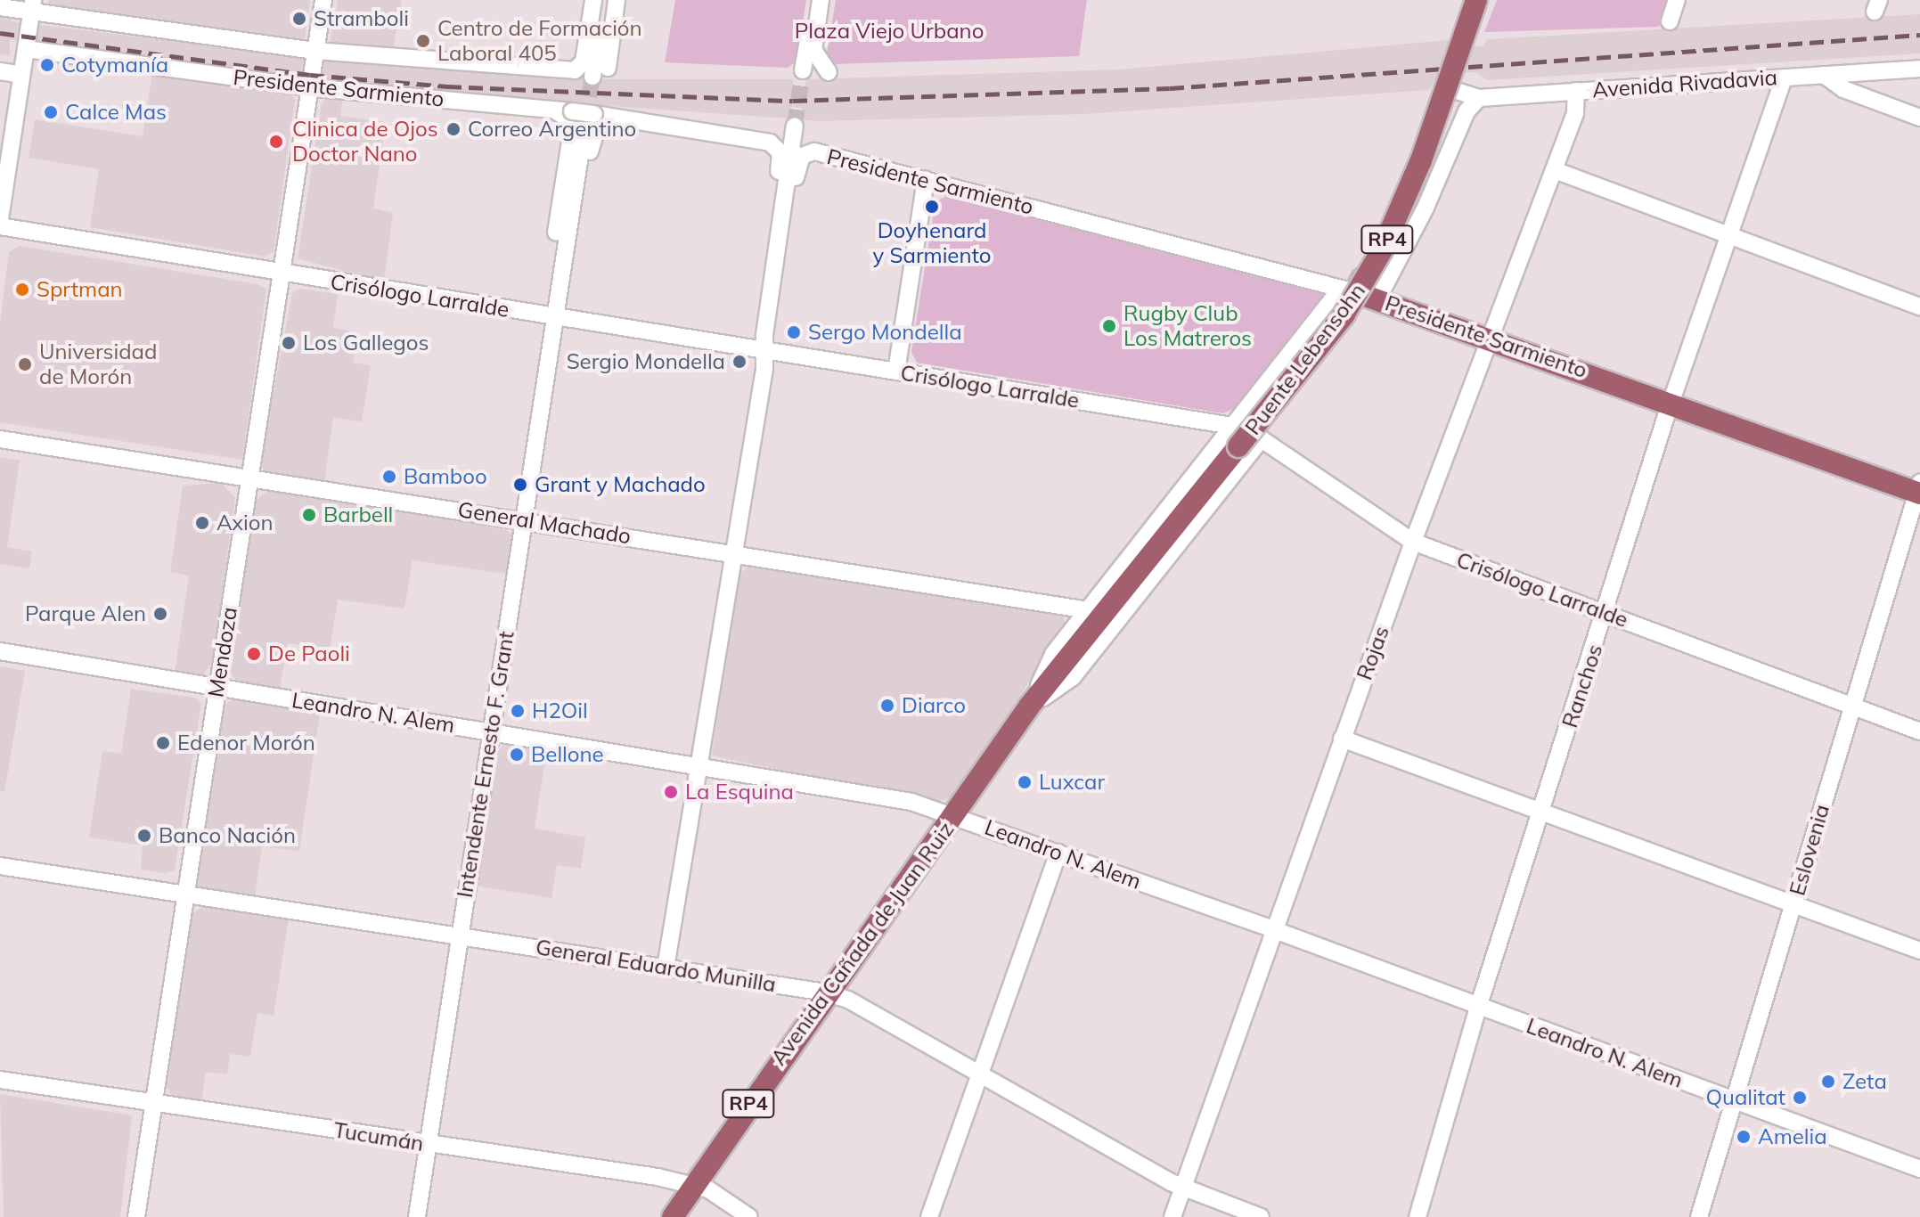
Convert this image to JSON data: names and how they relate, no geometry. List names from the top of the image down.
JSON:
{
  "streets": {
    "main road": [
      "Presidente Sarmiento",
      "RP4",
      "Puente Lebensohn",
      "Avenida Cañada de Juan Ruiz"
    ],
    "street": [
      "Avenida Rivadavia",
      "Crisólogo Larralde",
      "General Machado",
      "Mendoza",
      "Rojas",
      "Ranchos",
      "Leandro N. Alem",
      "Intendente Ernesto F. Grant",
      "Eslovenia",
      "General Eduardo Munilla",
      "Tucumán"
    ]
  },
  "crossings": [
    ["Avenida Rivadavia", "Rojas"],
    ["Avenida Rivadavia", "Ranchos"],
    ["Avenida Rivadavia", "Avenida Cañada de Juan Ruiz"],
    ["Presidente Sarmiento", "Mendoza"],
    ["Presidente Sarmiento", "Rojas"],
    ["Presidente Sarmiento", "Ranchos"],
    ["Presidente Sarmiento", "Intendente Ernesto F. Grant"],
    ["Presidente Sarmiento", "Eslovenia"],
    ["Presidente Sarmiento", "Avenida Cañada de Juan Ruiz"],
    ["Crisólogo Larralde", "Puente Lebensohn"],
    ["Crisólogo Larralde", "Mendoza"],
    ["Crisólogo Larralde", "Rojas"],
    ["Crisólogo Larralde", "Ranchos"],
    ["Crisólogo Larralde", "Intendente Ernesto F. Grant"],
    ["Crisólogo Larralde", "Eslovenia"],
    ["Crisólogo Larralde", "Avenida Cañada de Juan Ruiz"],
    ["Puente Lebensohn", "Avenida Cañada de Juan Ruiz"],
    ["General Machado", "Mendoza"],
    ["General Machado", "Intendente Ernesto F. Grant"],
    ["General Machado", "Avenida Cañada de Juan Ruiz"],
    ["Mendoza", "Leandro N. Alem"],
    ["Mendoza", "General Eduardo Munilla"],
    ["Mendoza", "Tucumán"],
    ["Rojas", "Leandro N. Alem"],
    ["Rojas", "General Eduardo Munilla"],
    ["Ranchos", "Leandro N. Alem"],
    ["Leandro N. Alem", "Intendente Ernesto F. Grant"],
    ["Leandro N. Alem", "Eslovenia"],
    ["Leandro N. Alem", "Avenida Cañada de Juan Ruiz"],
    ["Intendente Ernesto F. Grant", "General Eduardo Munilla"],
    ["Intendente Ernesto F. Grant", "Tucumán"],
    ["Avenida Cañada de Juan Ruiz", "General Eduardo Munilla"],
    ["Avenida Cañada de Juan Ruiz", "Tucumán"]
  ],
  "parks": ["Plaza Viejo Urbano"],
  "places": [
    "Stramboli",
    "Centro de Formación Laboral 405",
    "Cotymanía",
    "Calce Mas",
    "Correo Argentino",
    "Clinica de Ojos Doctor Nano",
    "Doyhenard y Sarmiento",
    "Sprtman",
    "Rugby Club Los Matreros",
    "Sergo Mondella",
    "Los Gallegos",
    "Sergio Mondella",
    "Universidad de Morón",
    "Bamboo",
    "Grant y Machado",
    "Barbell",
    "Axion",
    "Parque Alen",
    "De Paoli",
    "Diarco",
    "H2Oil",
    "Edenor Morón",
    "Bellone",
    "Luxcar",
    "La Esquina",
    "Banco Nación",
    "Zeta",
    "Qualitat",
    "Amelia"
  ]
}
